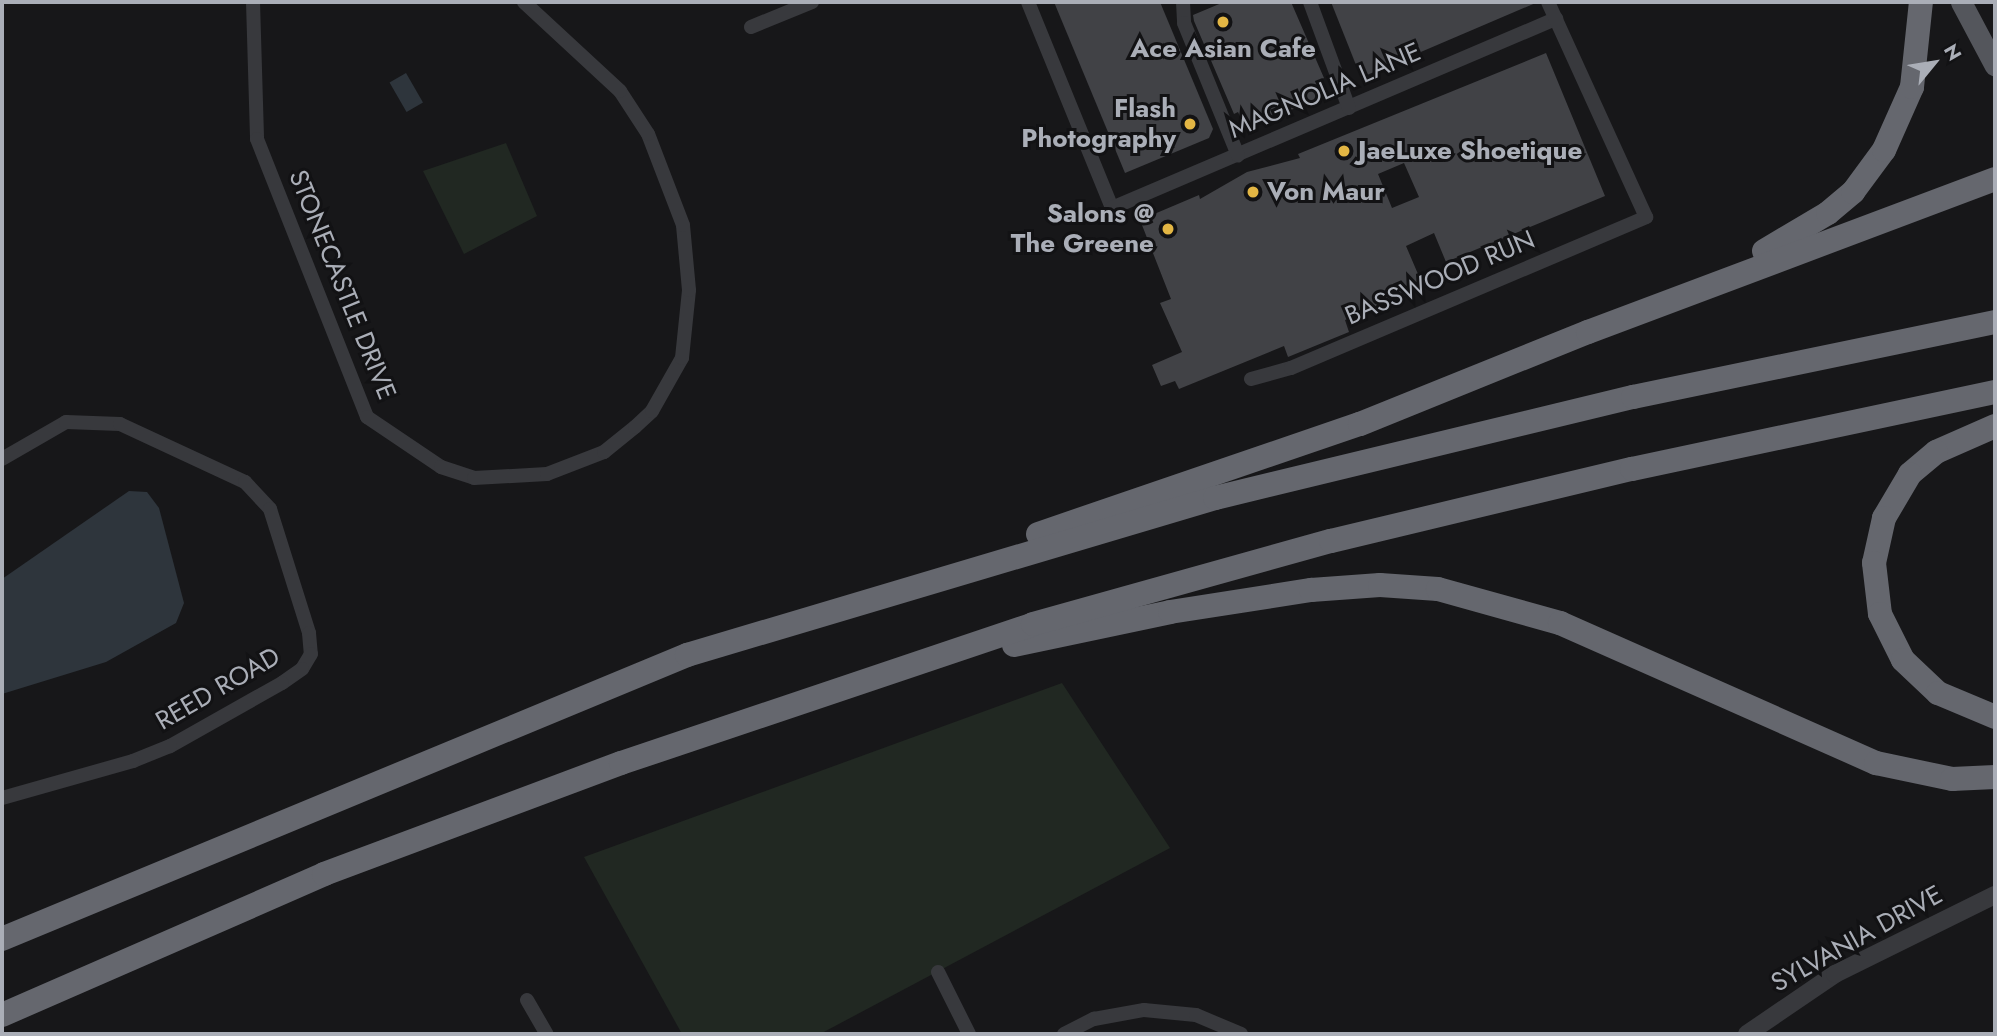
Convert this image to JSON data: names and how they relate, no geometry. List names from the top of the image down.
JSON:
{
  "streets": {
    "street": [
      "MAGNOLIA LANE",
      "BASSWOOD RUN",
      "STONECASTLE DRIVE",
      "REED ROAD",
      "SYLVANIA DRIVE"
    ]
  },
  "crossings": [
    ["MAGNOLIA LANE", "BASSWOOD RUN"]
  ],
  "places": [
    "Ace Asian Cafe",
    "Flash Photography",
    "JaeLuxe Shoetique",
    "Von Maur",
    "Salons @ The Greene"
  ],
  "north": "top right"
}
